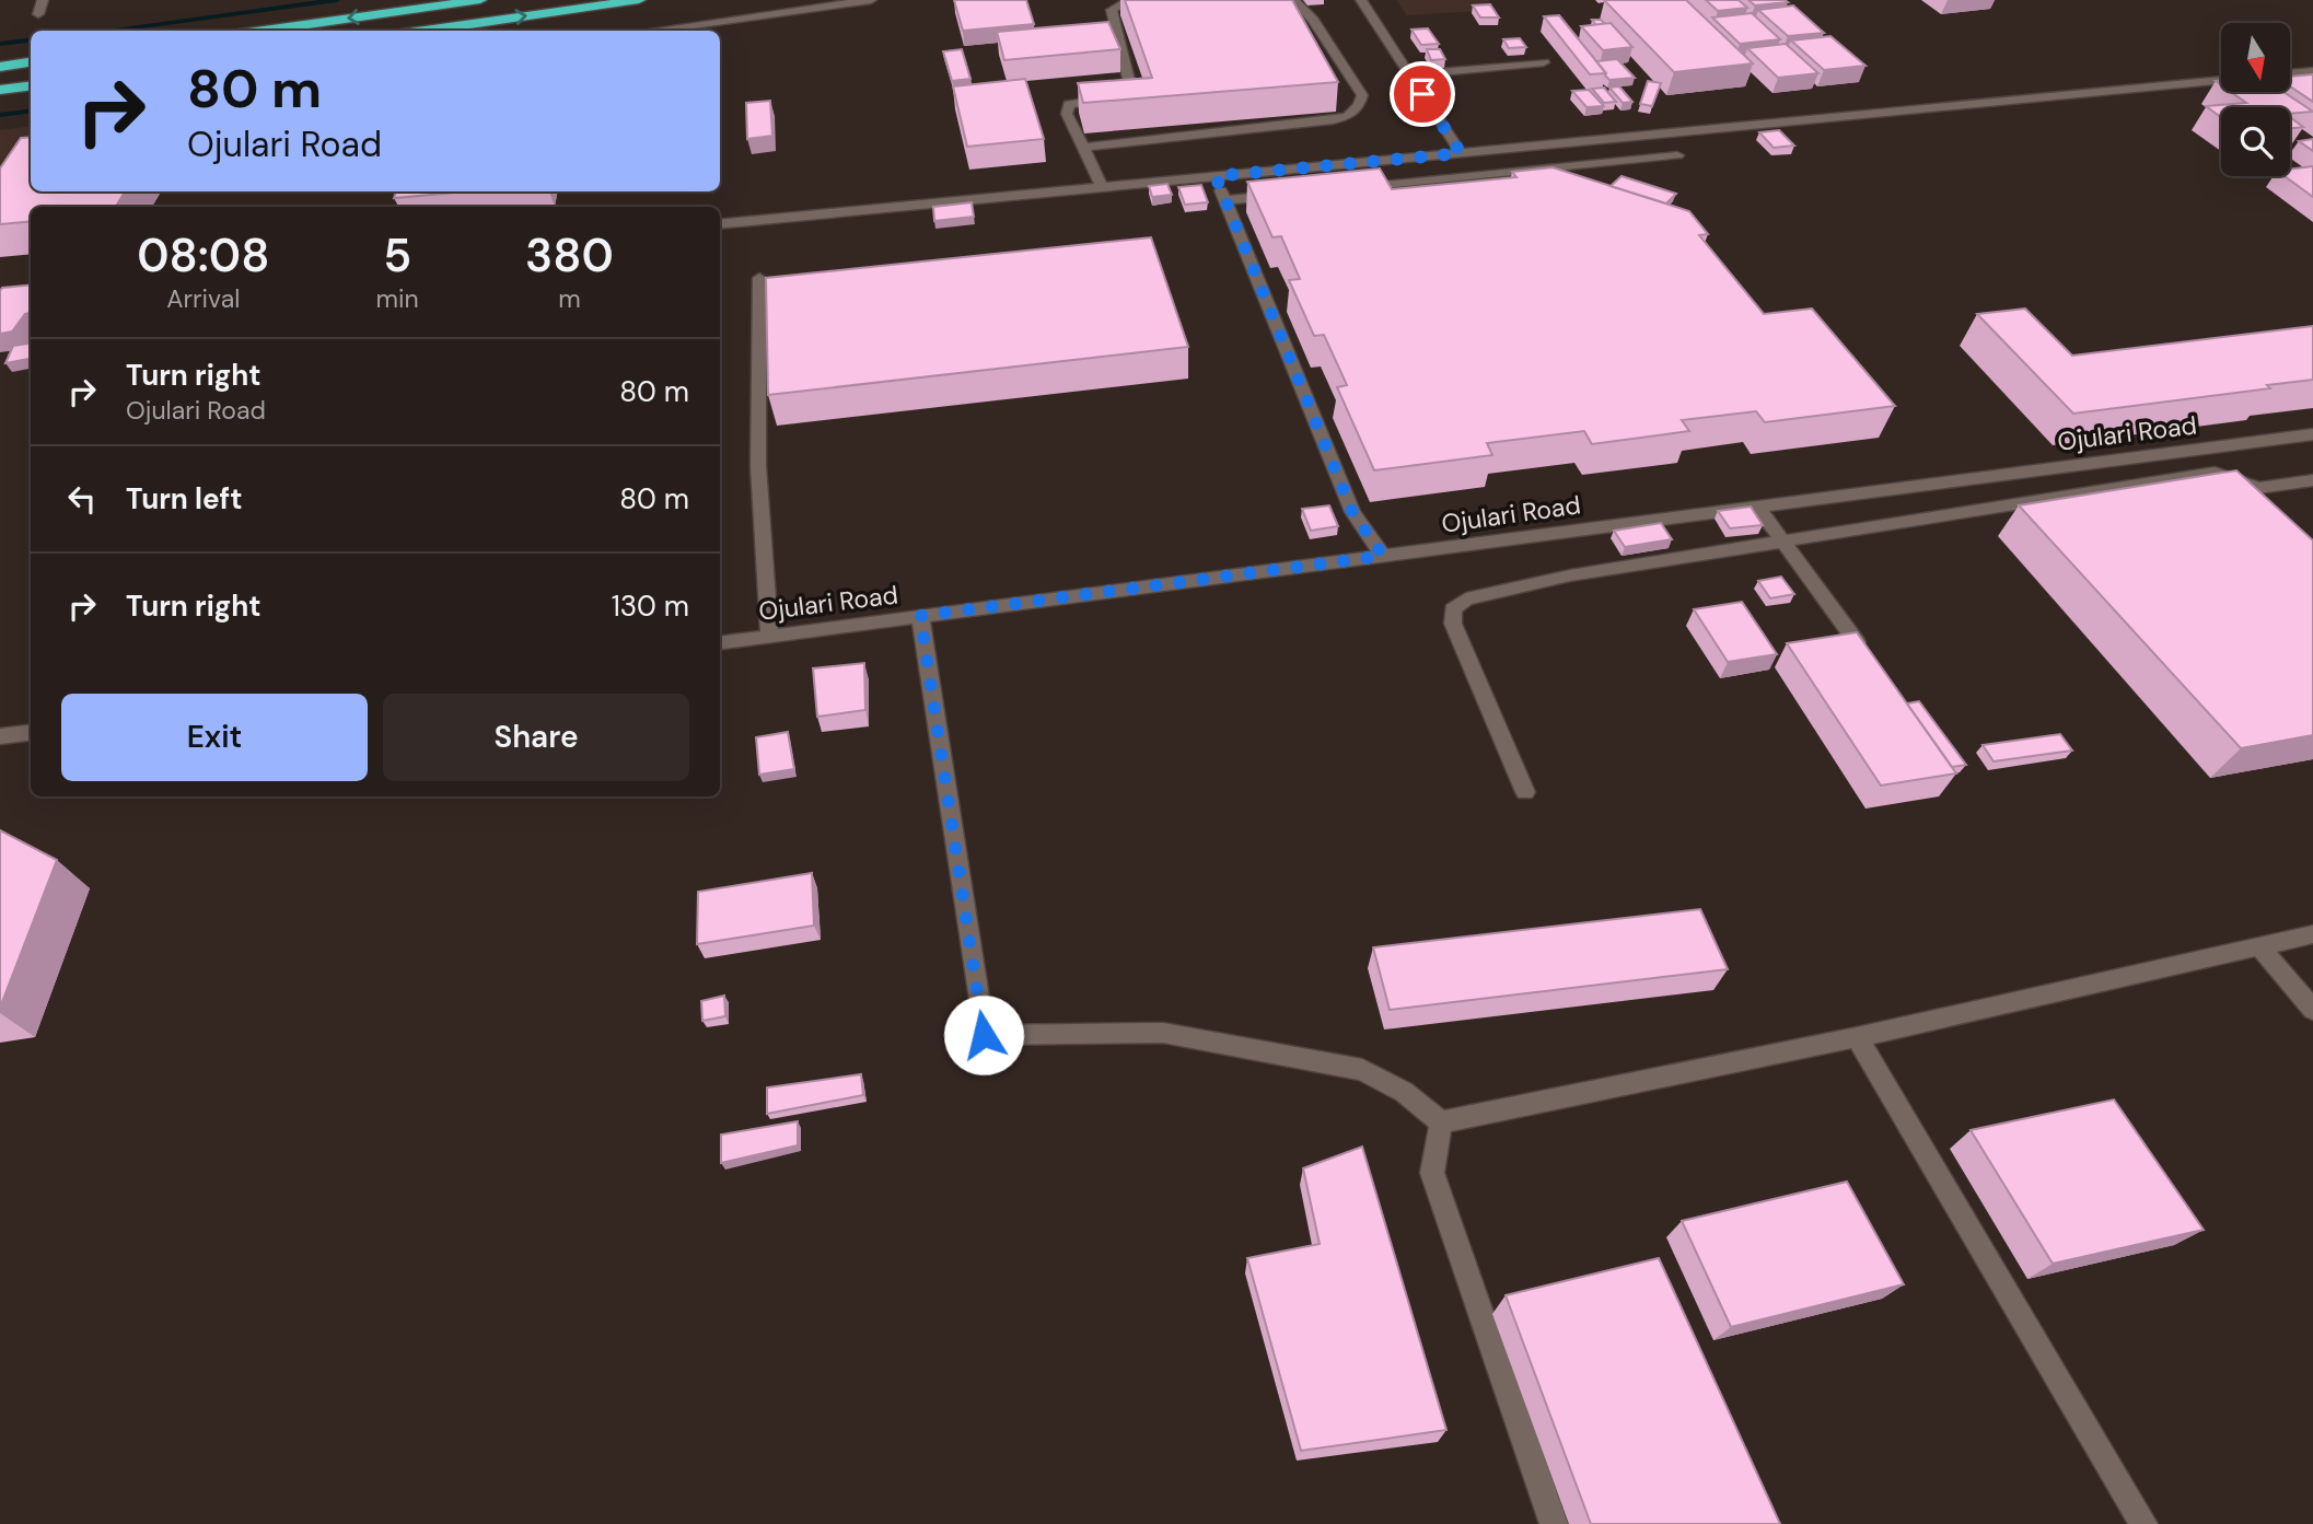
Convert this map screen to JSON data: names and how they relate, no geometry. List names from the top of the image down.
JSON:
{
  "streets": {
    "street": ["Ojulari Road"]
  },
  "north": "bottom",
  "page": {
    "turn": ["80 m", "Ojulari Road"],
    "eta": [
      "08:08",
      "Arrival",
      "5",
      "min",
      "380",
      "m"
    ],
    "list": [
      {
        "name": "Turn right",
        "note": "Ojulari Road",
        "value": "80 m"
      },
      {
        "name": "Turn left",
        "value": "80 m"
      },
      {
        "name": "Turn right",
        "value": "130 m"
      }
    ],
    "buttons": ["Exit", "Share"]
  }
}
